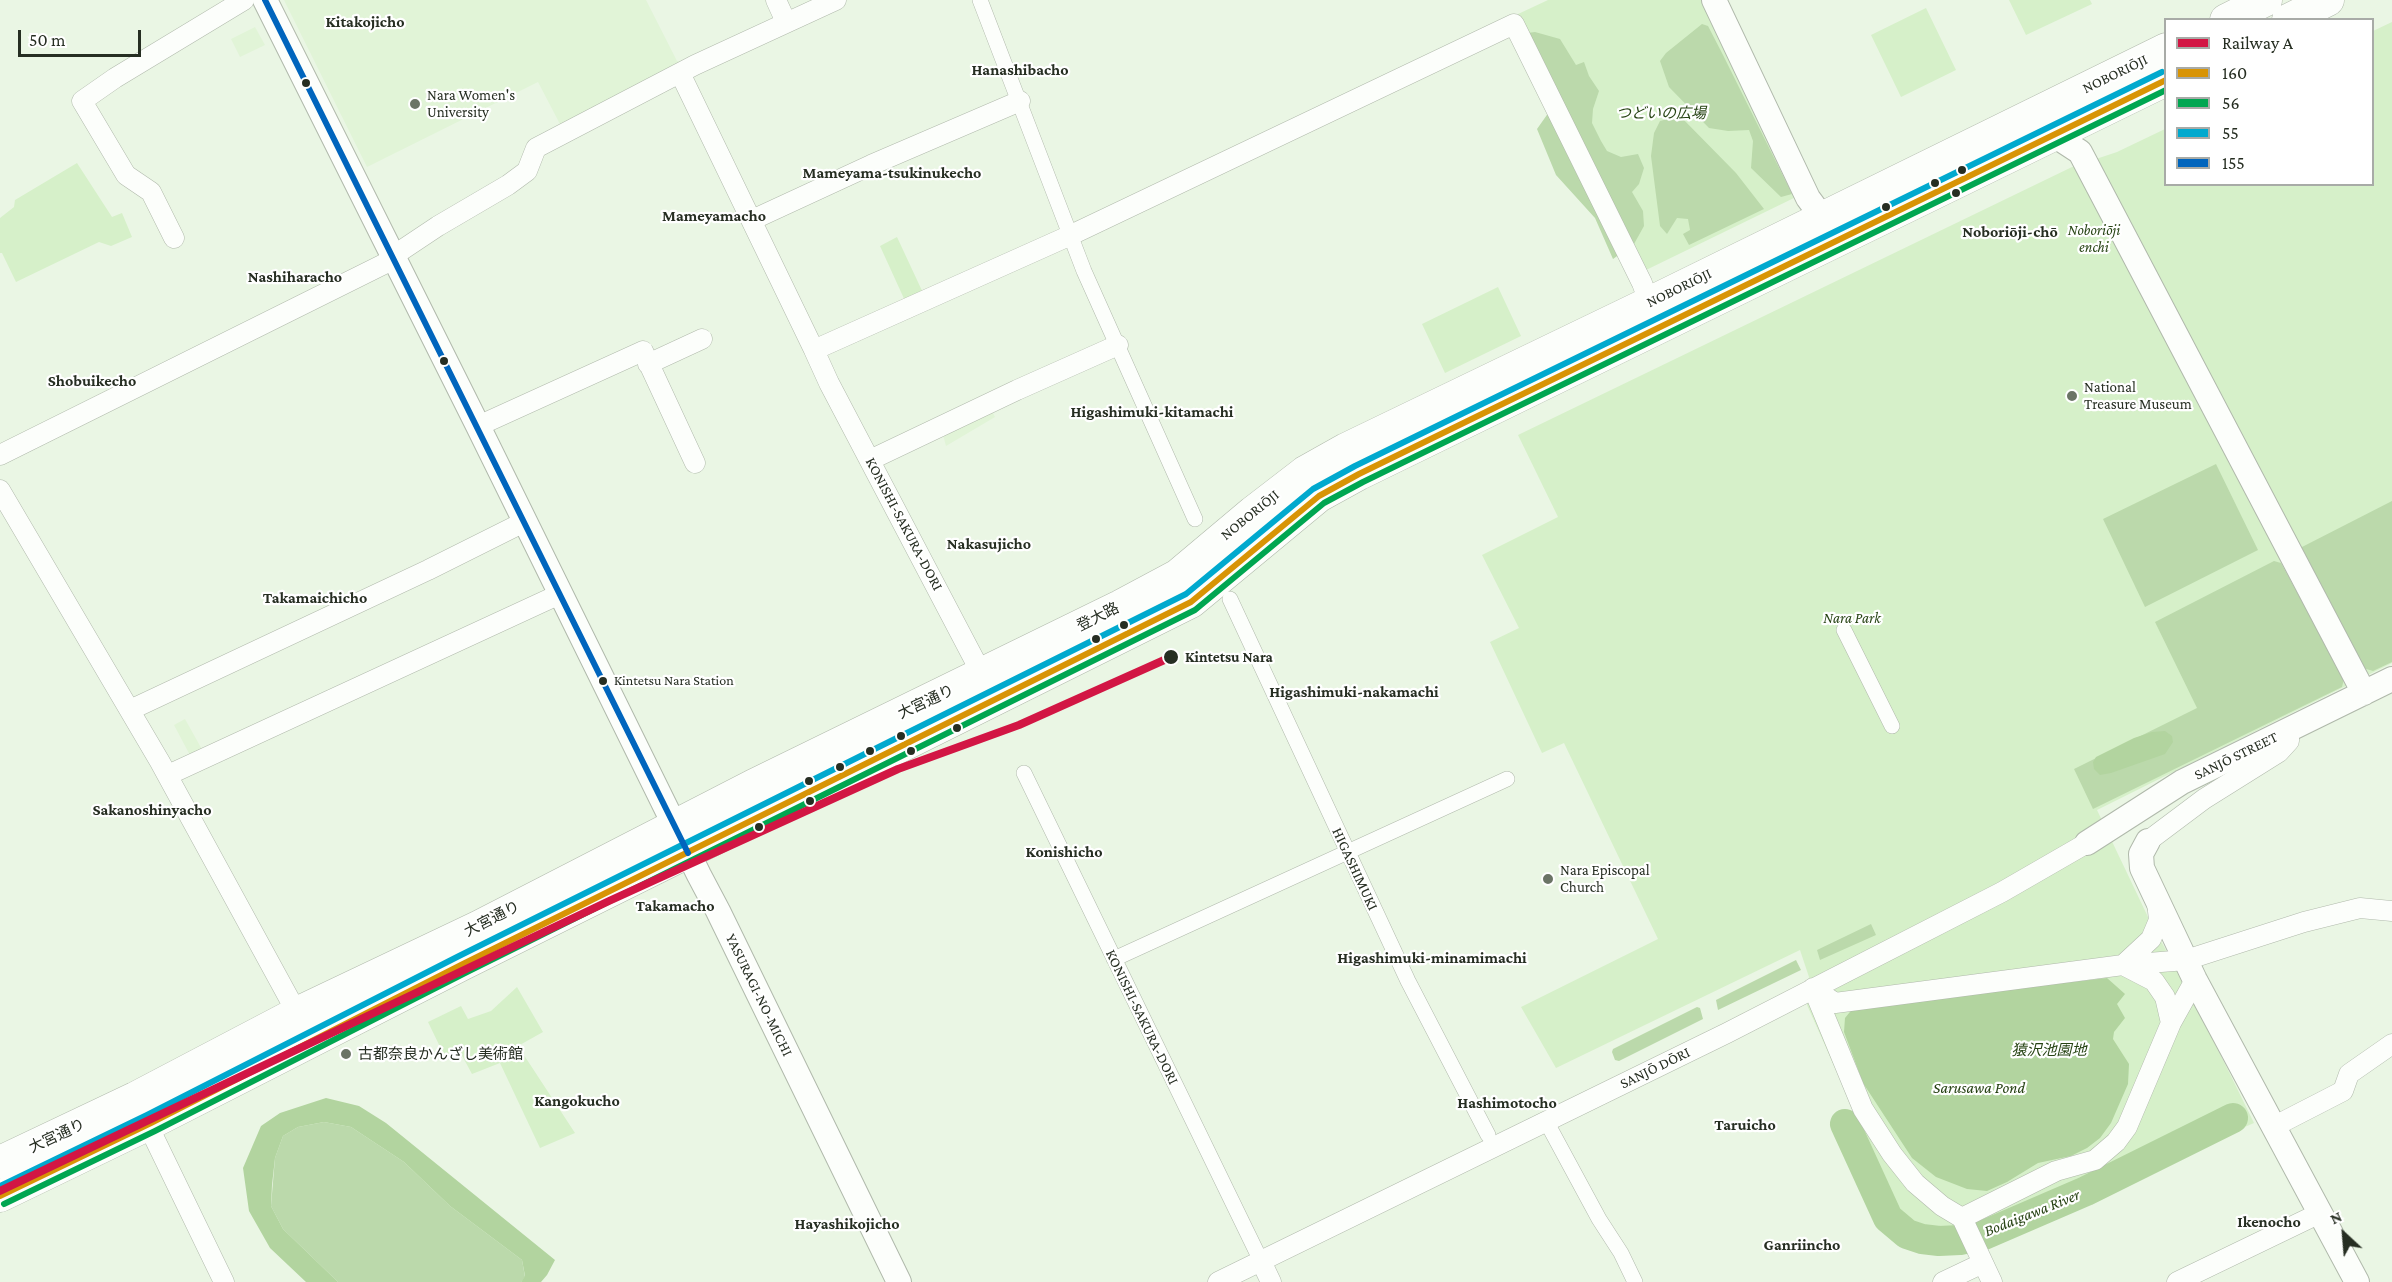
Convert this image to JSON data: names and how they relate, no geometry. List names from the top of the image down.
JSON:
{
  "streets": {
    "highway": ["NOBORIŌJI", "登大路", "大宮通り"],
    "street": [
      "KONISHI-SAKURA-DORI",
      "SANJŌ STREET",
      "HIGASHIMUKI",
      "YASURAGI-NO-MICHI",
      "SANJŌ DŌRI"
    ]
  },
  "crossings": [
    ["NOBORIŌJI", "登大路"],
    ["KONISHI-SAKURA-DORI", "登大路"],
    ["KONISHI-SAKURA-DORI", "大宮通り"],
    ["KONISHI-SAKURA-DORI", "SANJŌ DŌRI"],
    ["登大路", "大宮通り"],
    ["大宮通り", "YASURAGI-NO-MICHI"],
    ["SANJŌ STREET", "SANJŌ DŌRI"]
  ],
  "districts": [
    "Kitakojicho",
    "Hanashibacho",
    "Mameyama-tsukinukecho",
    "Mameyamacho",
    "Noboriōji-chō",
    "Nashiharacho",
    "Shobuikecho",
    "Higashimuki-kitamachi",
    "Nakasujicho",
    "Takamaichicho",
    "Higashimuki-nakamachi",
    "Sakanoshinyacho",
    "Konishicho",
    "Takamacho",
    "Higashimuki-minamimachi",
    "Kangokucho",
    "Hashimotocho",
    "Taruicho",
    "Ikenocho",
    "Hayashikojicho",
    "Ganriincho"
  ],
  "water": ["Sarusawa Pond", "Bodaigawa River"],
  "parks": [
    "つどいの広場",
    "Noboriōji enchi",
    "Nara Park",
    "猿沢池園地"
  ],
  "places": [
    "Nara Women's University",
    "National Treasure Museum",
    "Kintetsu Nara",
    "Kintetsu Nara Station",
    "Nara Episcopal Church",
    "古都奈良かんざし美術館"
  ],
  "lines": [
    "transit line 155",
    "transit line 55",
    "transit line 160",
    "transit line 56",
    "rail line A"
  ],
  "legend": [
    "Railway A",
    "160",
    "56",
    "55",
    "155"
  ],
  "scale_bar": "50 m",
  "north": "top left"
}
